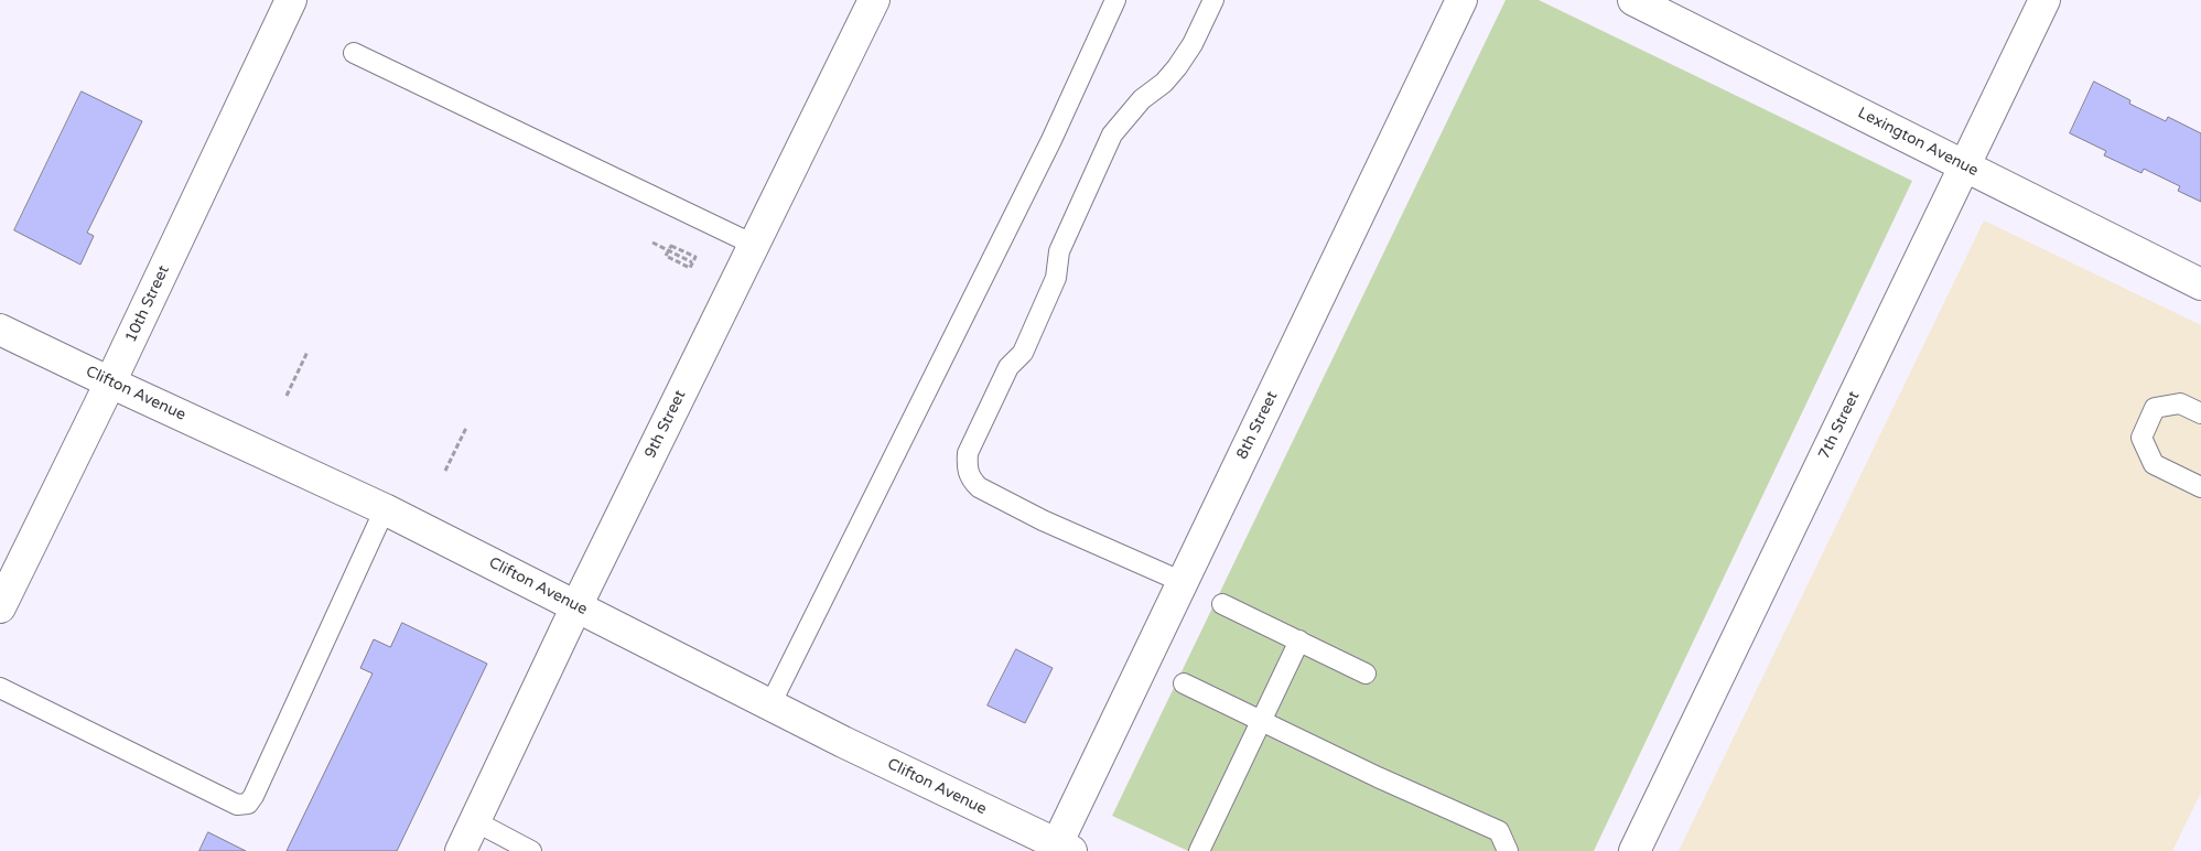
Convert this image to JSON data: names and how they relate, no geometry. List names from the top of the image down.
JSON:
{
  "streets": {
    "street": [
      "Lexington Avenue",
      "10th Street",
      "Clifton Avenue",
      "9th Street",
      "8th Street",
      "7th Street"
    ]
  },
  "crossings": [
    ["Lexington Avenue", "7th Street"],
    ["10th Street", "Clifton Avenue"],
    ["Clifton Avenue", "9th Street"],
    ["Clifton Avenue", "8th Street"]
  ]
}
